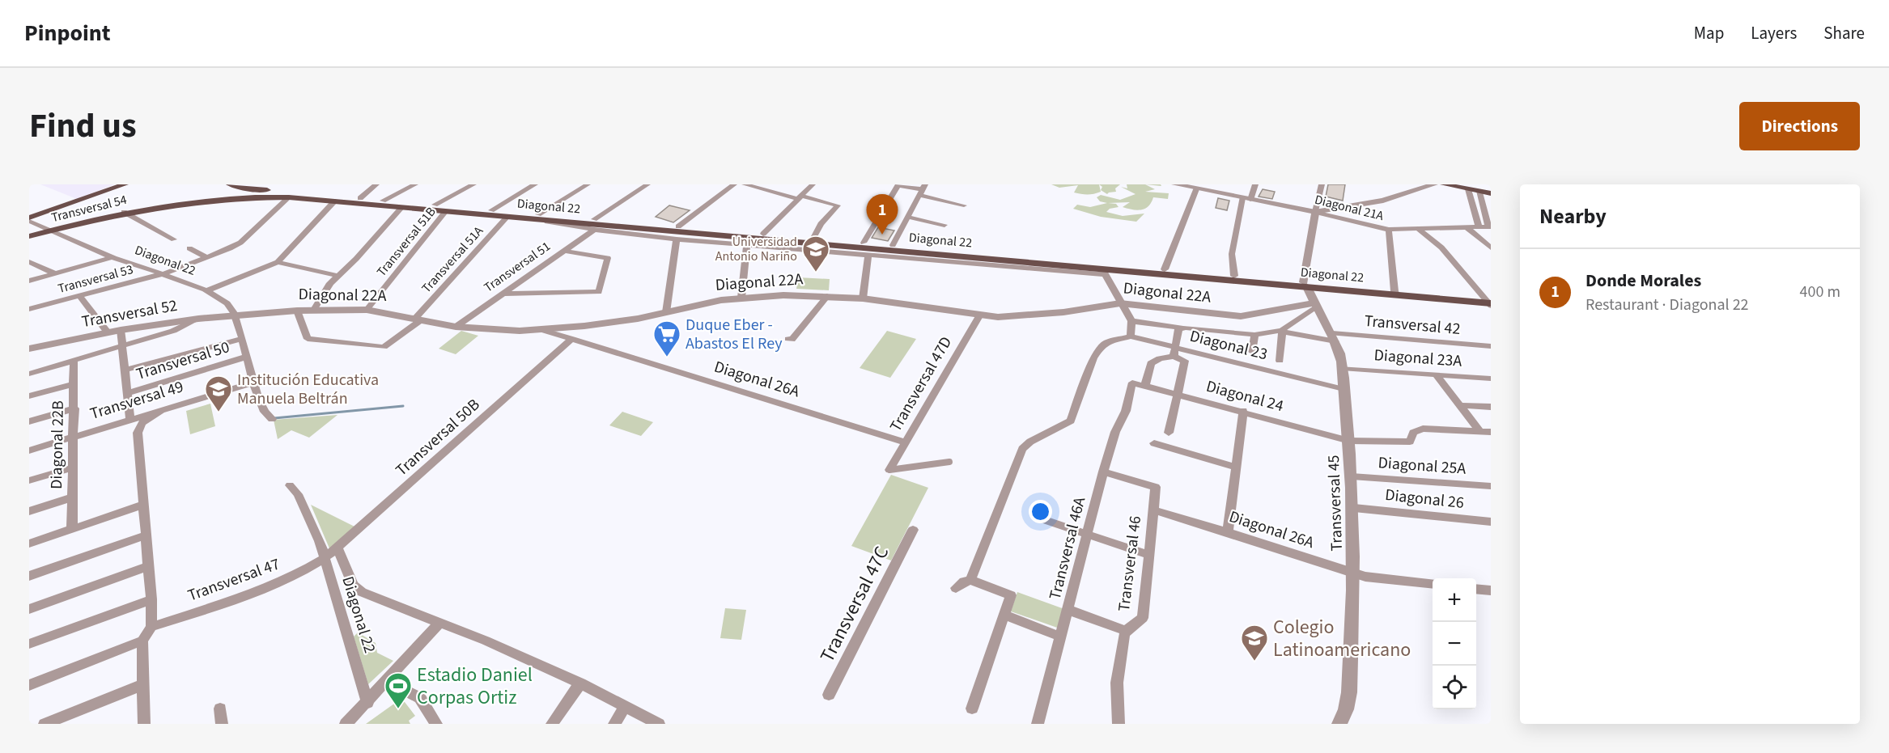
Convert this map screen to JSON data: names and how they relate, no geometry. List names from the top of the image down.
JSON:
{
  "streets": {
    "main road": ["Diagonal 22", "Transversal 54"],
    "street": [
      "Diagonal 21A",
      "Transversal 51B",
      "Transversal 51A",
      "Transversal 51",
      "Transversal 53",
      "Diagonal 22A",
      "Transversal 52",
      "Transversal 42",
      "Diagonal 23",
      "Diagonal 23A",
      "Transversal 50",
      "Diagonal 26A",
      "Transversal 47D",
      "Diagonal 24",
      "Transversal 49",
      "Transversal 50B",
      "Diagonal 22B",
      "Diagonal 25A",
      "Diagonal 26",
      "Transversal 45",
      "Transversal 46A",
      "Transversal 46",
      "Transversal 47",
      "Transversal 47C"
    ]
  },
  "crossings": [
    ["Diagonal 22", "Transversal 54"],
    ["Diagonal 22", "Transversal 51B"],
    ["Diagonal 22", "Transversal 51A"],
    ["Diagonal 22", "Transversal 53"],
    ["Diagonal 22", "Diagonal 22A"],
    ["Diagonal 22", "Transversal 52"],
    ["Diagonal 22", "Transversal 50B"],
    ["Diagonal 22", "Transversal 45"],
    ["Diagonal 22", "Transversal 47"],
    ["Transversal 51B", "Diagonal 22A"],
    ["Transversal 51A", "Diagonal 22A"],
    ["Transversal 51", "Diagonal 22A"],
    ["Diagonal 22A", "Transversal 52"],
    ["Diagonal 22A", "Diagonal 26A"],
    ["Diagonal 22A", "Transversal 47D"],
    ["Diagonal 22A", "Transversal 50B"],
    ["Diagonal 22A", "Transversal 45"],
    ["Transversal 42", "Transversal 45"],
    ["Diagonal 23", "Transversal 45"],
    ["Diagonal 23A", "Transversal 45"],
    ["Diagonal 26A", "Transversal 47D"],
    ["Diagonal 26A", "Transversal 50B"],
    ["Diagonal 26A", "Transversal 45"],
    ["Diagonal 26A", "Transversal 46"],
    ["Diagonal 24", "Transversal 45"],
    ["Diagonal 24", "Transversal 46A"],
    ["Transversal 49", "Diagonal 22B"],
    ["Transversal 50B", "Transversal 47"],
    ["Diagonal 25A", "Transversal 45"],
    ["Diagonal 26", "Transversal 45"],
    ["Transversal 46A", "Transversal 46"]
  ],
  "places": {
    "school or university": ["Universidad Antonio Nariño", "Institución Educativa Manuela Beltrán", "Colegio Latinoamericano"],
    "supermarket": ["Duque Eber - Abastos El Rey"],
    "sports": ["Estadio Daniel Corpas Ortiz"]
  },
  "page": {
    "header": "Pinpoint",
    "nav": ["Map", "Layers", "Share"],
    "title": "Find us",
    "buttons": "Directions",
    "heading": "Nearby",
    "pins": "1",
    "list": [
      {
        "mark": "1",
        "name": "Donde Morales",
        "note": "Restaurant · Diagonal 22",
        "value": "400 m"
      }
    ],
    "map_buttons": ["+", "−"]
  }
}
